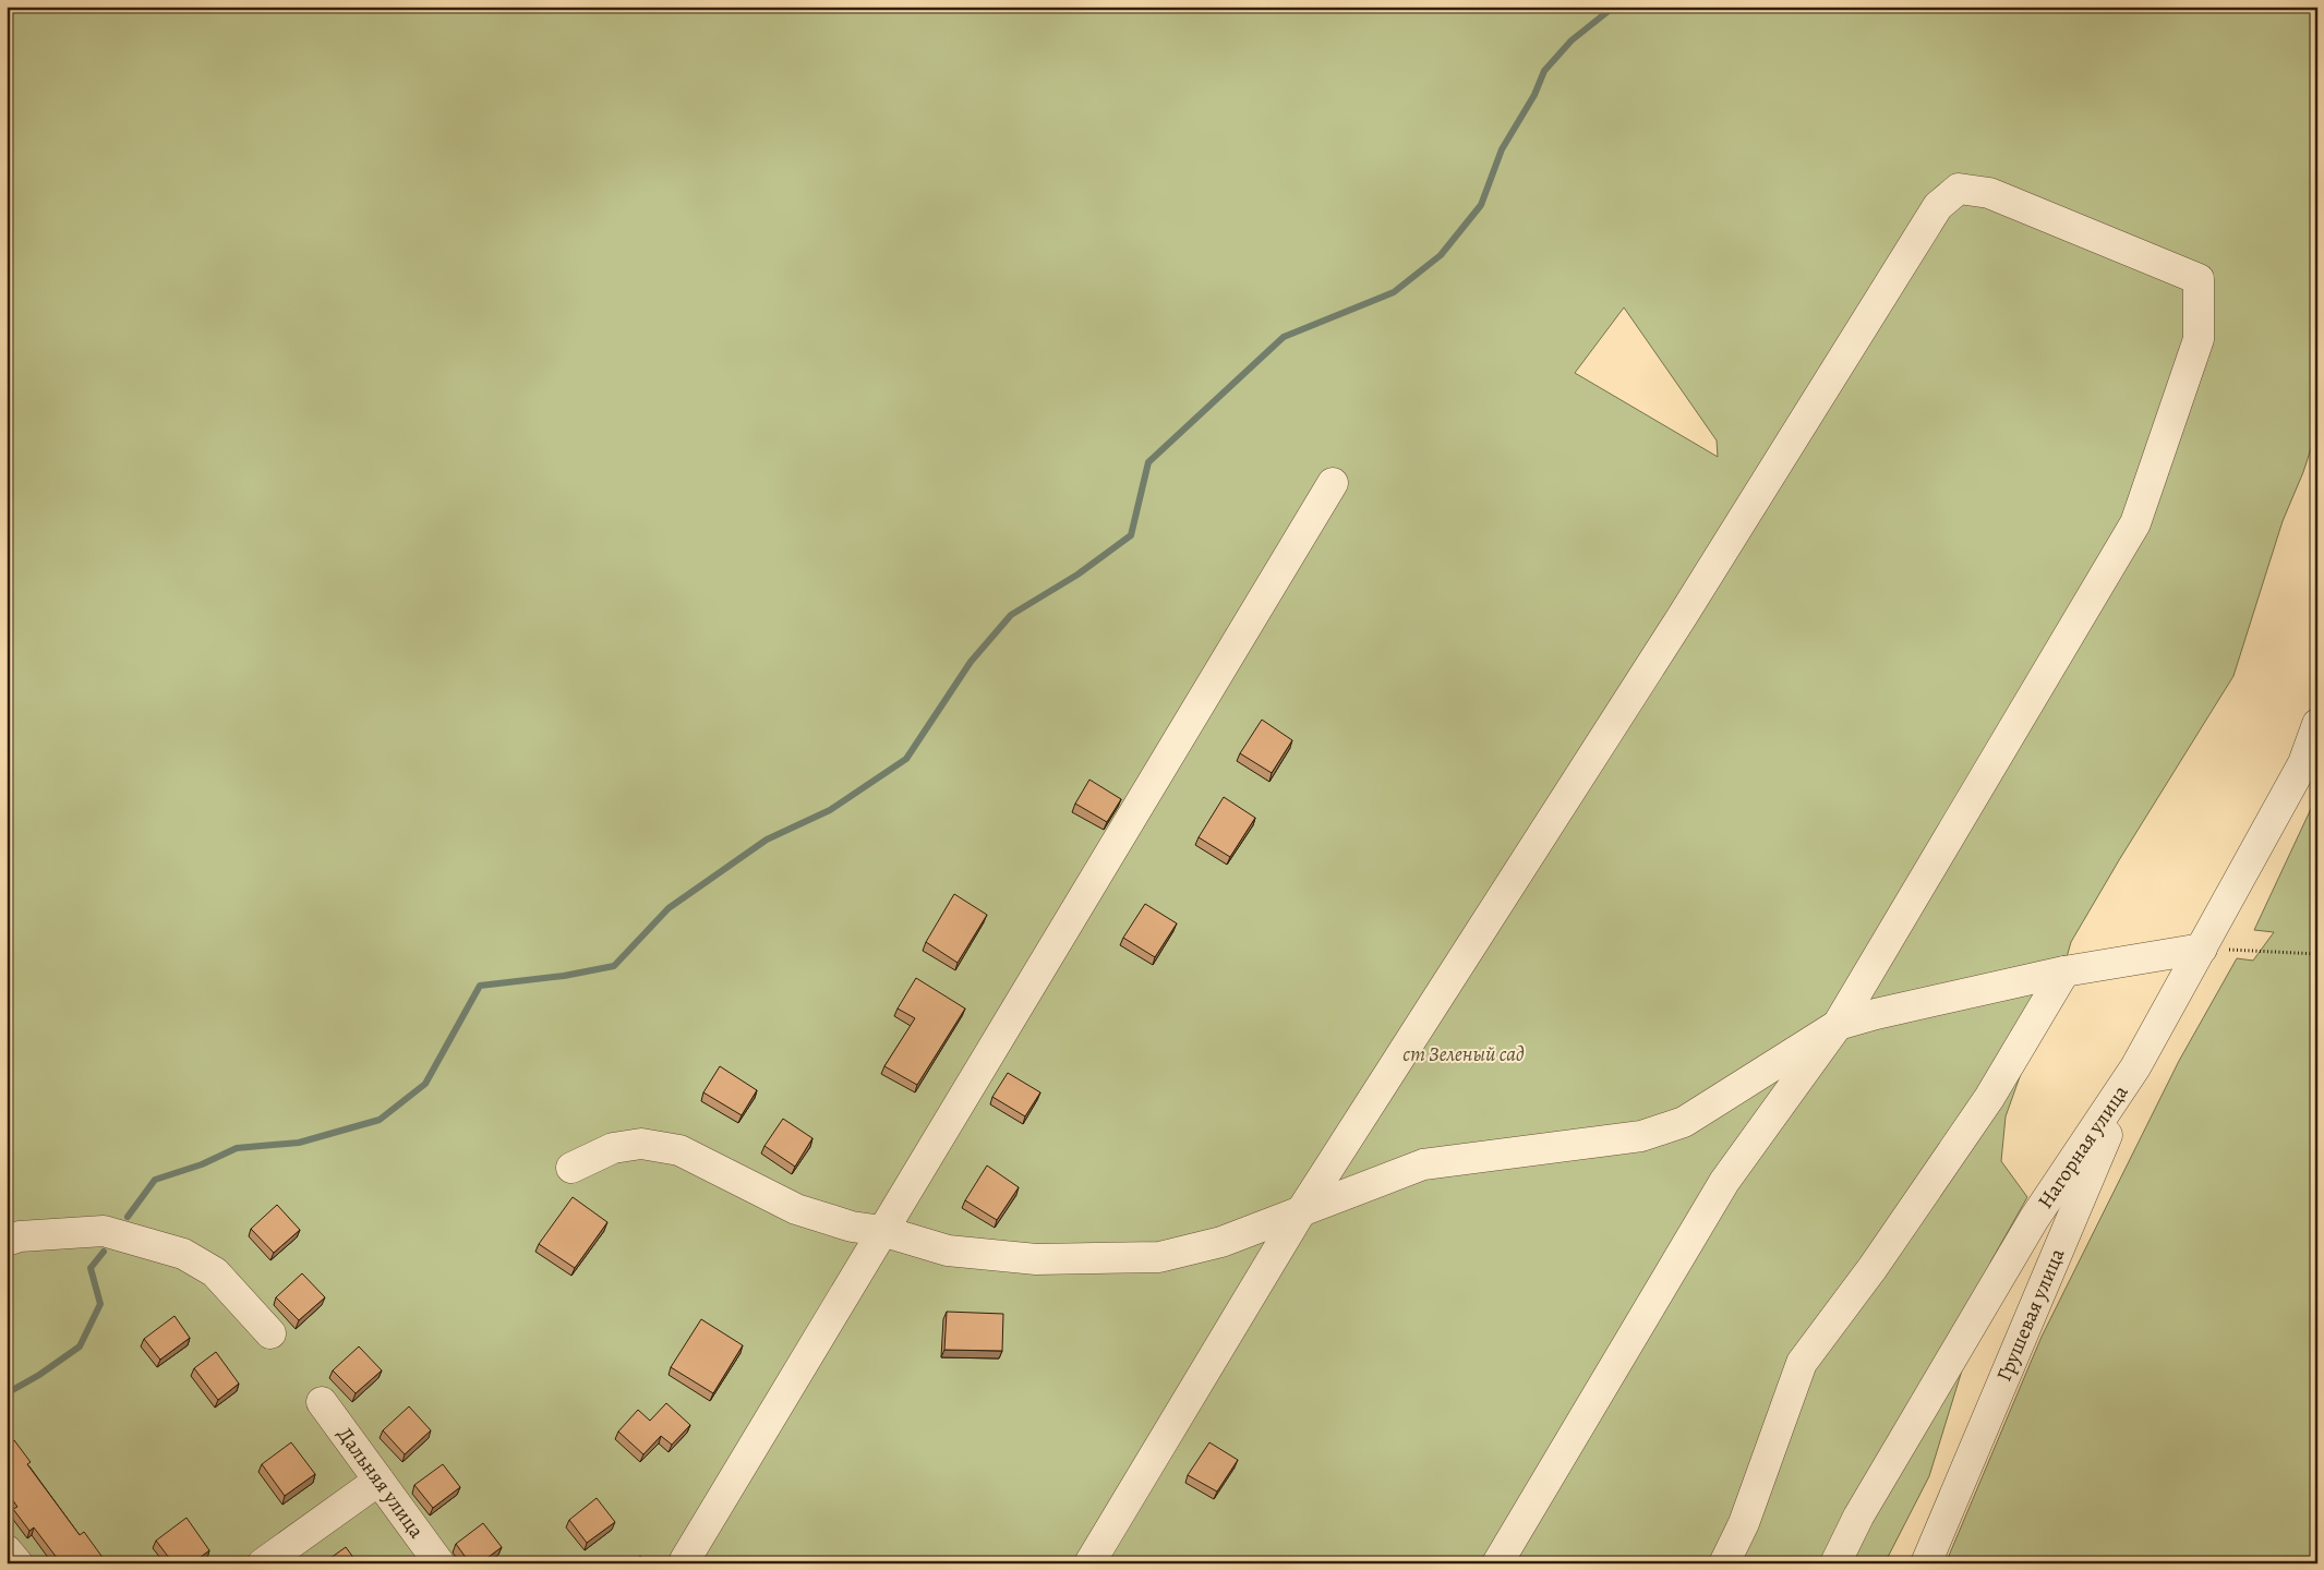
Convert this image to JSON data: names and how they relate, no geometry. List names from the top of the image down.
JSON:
{
  "streets": {
    "street": ["Нагорная улица", "Грушевая улица", "Дальняя улица"]
  },
  "crossings": [
    ["Нагорная улица", "Грушевая улица"]
  ],
  "parks": ["ст Зеленый сад"]
}
